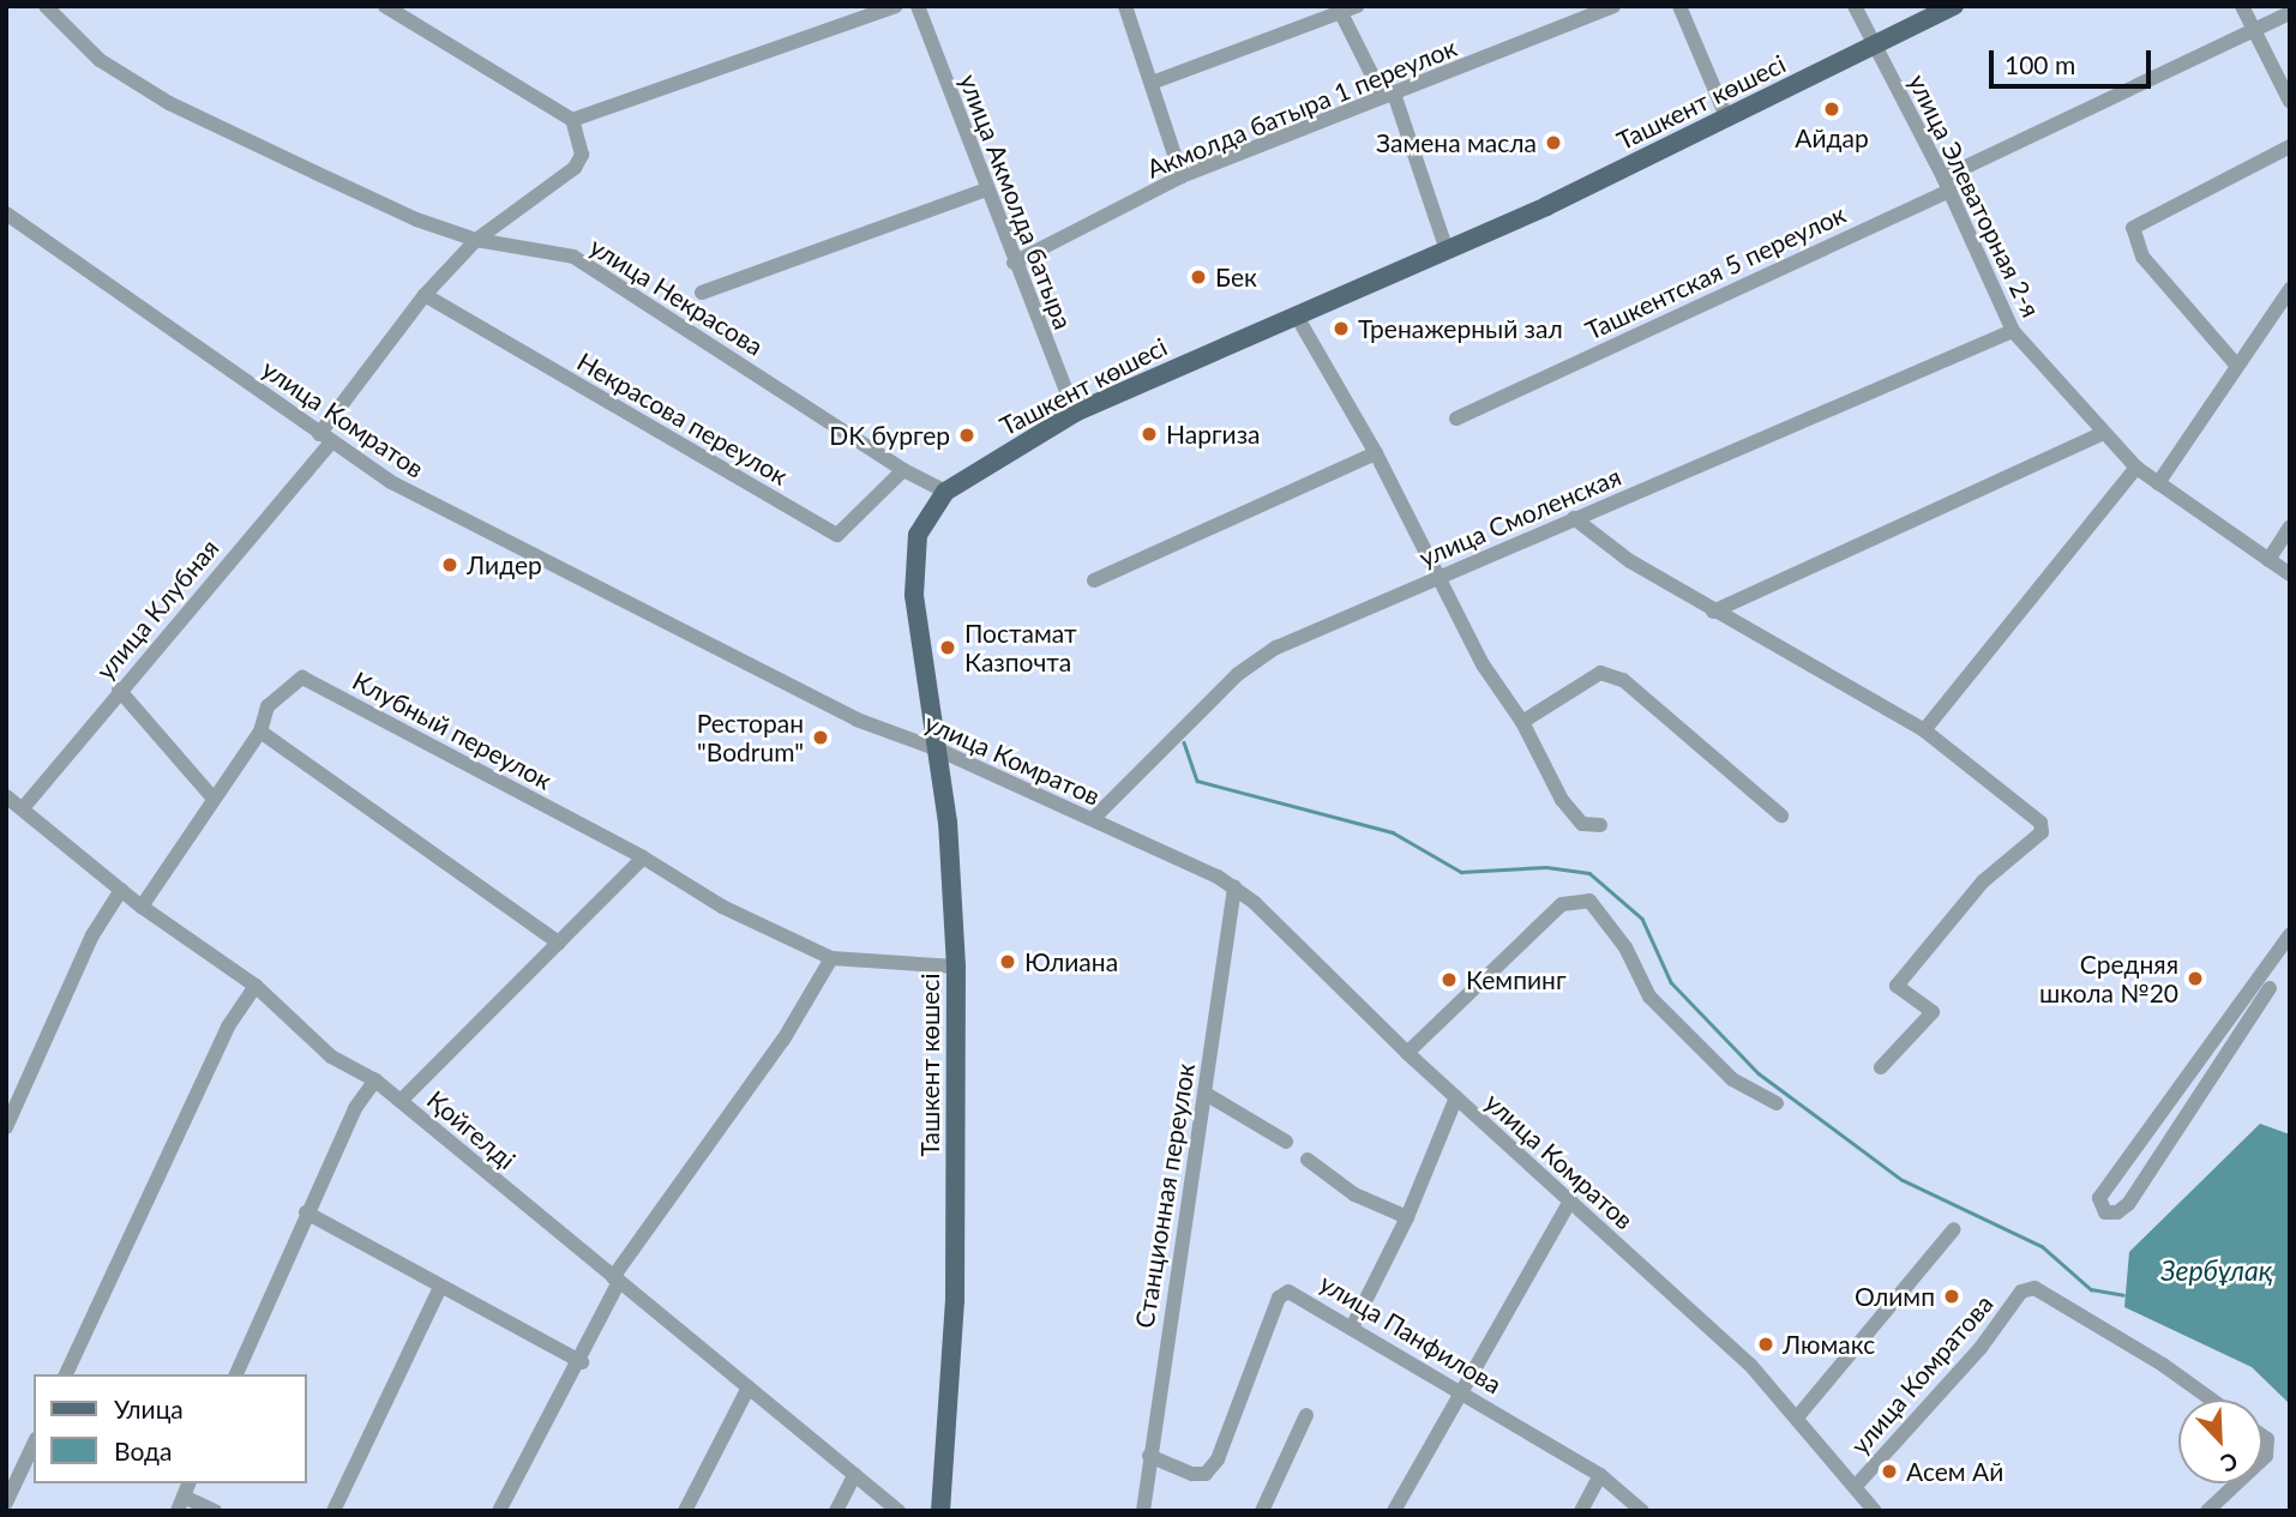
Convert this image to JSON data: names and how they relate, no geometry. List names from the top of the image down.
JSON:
{
  "streets": {
    "main road": ["Ташкент көшесі"],
    "street": [
      "Акмолда батыра 1 переулок",
      "улица Элеваторная 2-я",
      "улица Акмолда батыра",
      "Ташкентская 5 переулок",
      "улица Некрасова",
      "улица Комратов",
      "Некрасова переулок",
      "улица Смоленская",
      "улица Клубная",
      "Клубный переулок",
      "Қойгелді",
      "Станционная переулок",
      "улица Панфилова",
      "улица Комратова"
    ]
  },
  "crossings": [
    ["Ташкент көшесі", "улица Элеваторная 2-я"],
    ["Ташкент көшесі", "улица Акмолда батыра"],
    ["Ташкент көшесі", "улица Некрасова"],
    ["Ташкент көшесі", "улица Комратов"],
    ["Ташкент көшесі", "Клубный переулок"],
    ["Акмолда батыра 1 переулок", "улица Акмолда батыра"],
    ["улица Элеваторная 2-я", "Ташкентская 5 переулок"],
    ["улица Элеваторная 2-я", "улица Смоленская"],
    ["улица Некрасова", "Некрасова переулок"],
    ["улица Некрасова", "улица Клубная"],
    ["улица Комратов", "улица Смоленская"],
    ["улица Комратов", "улица Клубная"],
    ["улица Комратов", "Станционная переулок"],
    ["улица Комратов", "улица Комратова"],
    ["Некрасова переулок", "улица Клубная"],
    ["улица Клубная", "Қойгелді"],
    ["Клубный переулок", "Қойгелді"],
    ["Станционная переулок", "улица Панфилова"]
  ],
  "water": ["Зербұлақ"],
  "places": [
    "Айдар",
    "Замена масла",
    "Бек",
    "Тренажерный зал",
    "Наргиза",
    "DK бургер",
    "Лидер",
    "Постамат Казпочта",
    "Ресторан \"Bodrum\"",
    "Юлиана",
    "Средняя школа №20",
    "Кемпинг",
    "Олимп",
    "Люмакс",
    "Асем Ай"
  ],
  "legend": ["Улица", "Вода"],
  "scale_bar": "100 m",
  "north": "bottom right"
}
